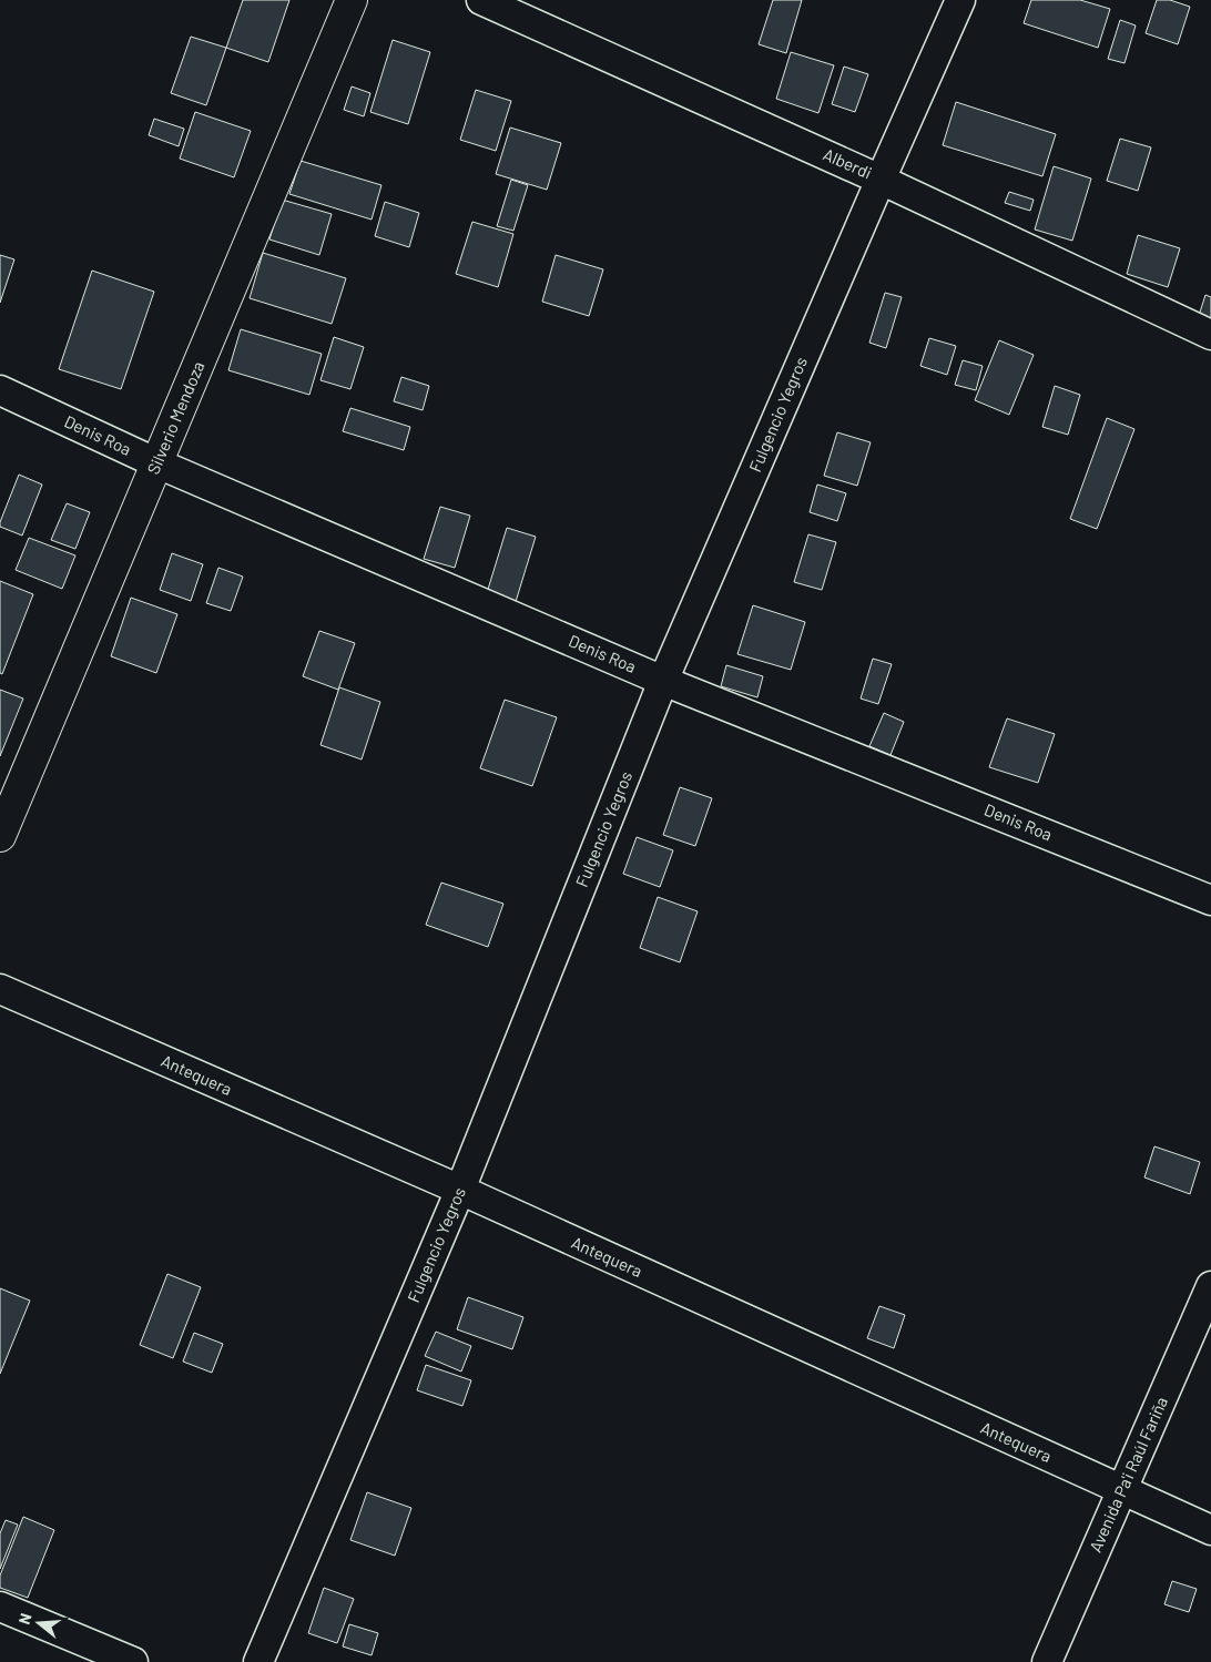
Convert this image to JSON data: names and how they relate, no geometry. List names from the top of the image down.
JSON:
{
  "streets": {
    "highway": ["Silverio Mendoza"],
    "street": [
      "Alberdi",
      "Fulgencio Yegros",
      "Denis Roa",
      "Antequera",
      "Avenida Pa'i Raúl Fariña"
    ]
  },
  "crossings": [
    ["Alberdi", "Fulgencio Yegros"],
    ["Fulgencio Yegros", "Denis Roa"],
    ["Fulgencio Yegros", "Antequera"],
    ["Silverio Mendoza", "Denis Roa"],
    ["Antequera", "Avenida Pa'i Raúl Fariña"]
  ],
  "north": "left"
}
